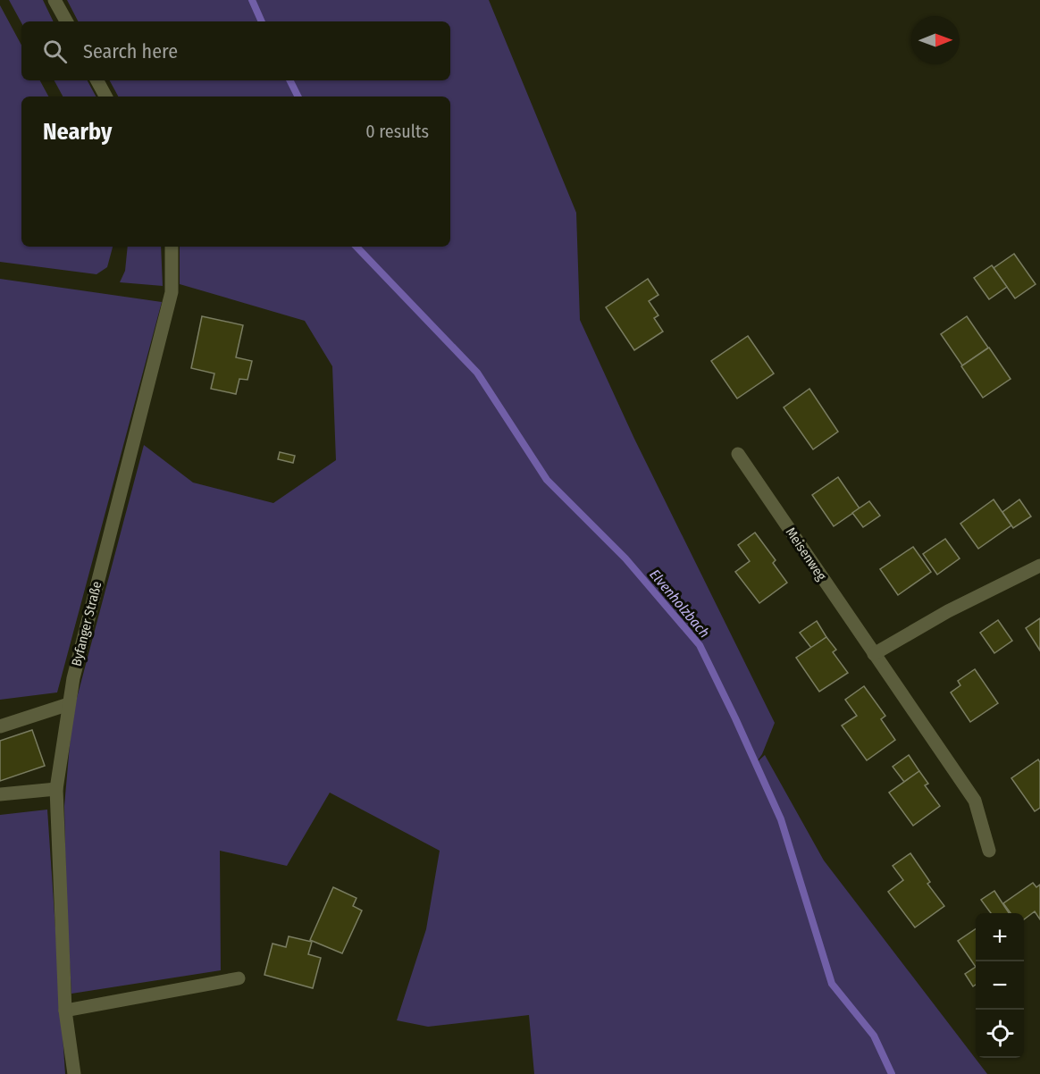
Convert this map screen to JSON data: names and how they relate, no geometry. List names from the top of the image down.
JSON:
{
  "streets": {
    "street": ["Meisenweg", "Byfanger Straße"]
  },
  "water": ["Elvenholzbach"],
  "north": "right",
  "page": {
    "search": "Search here",
    "heading": ["Nearby", "0 results"],
    "map_buttons": ["+", "−"]
  }
}
